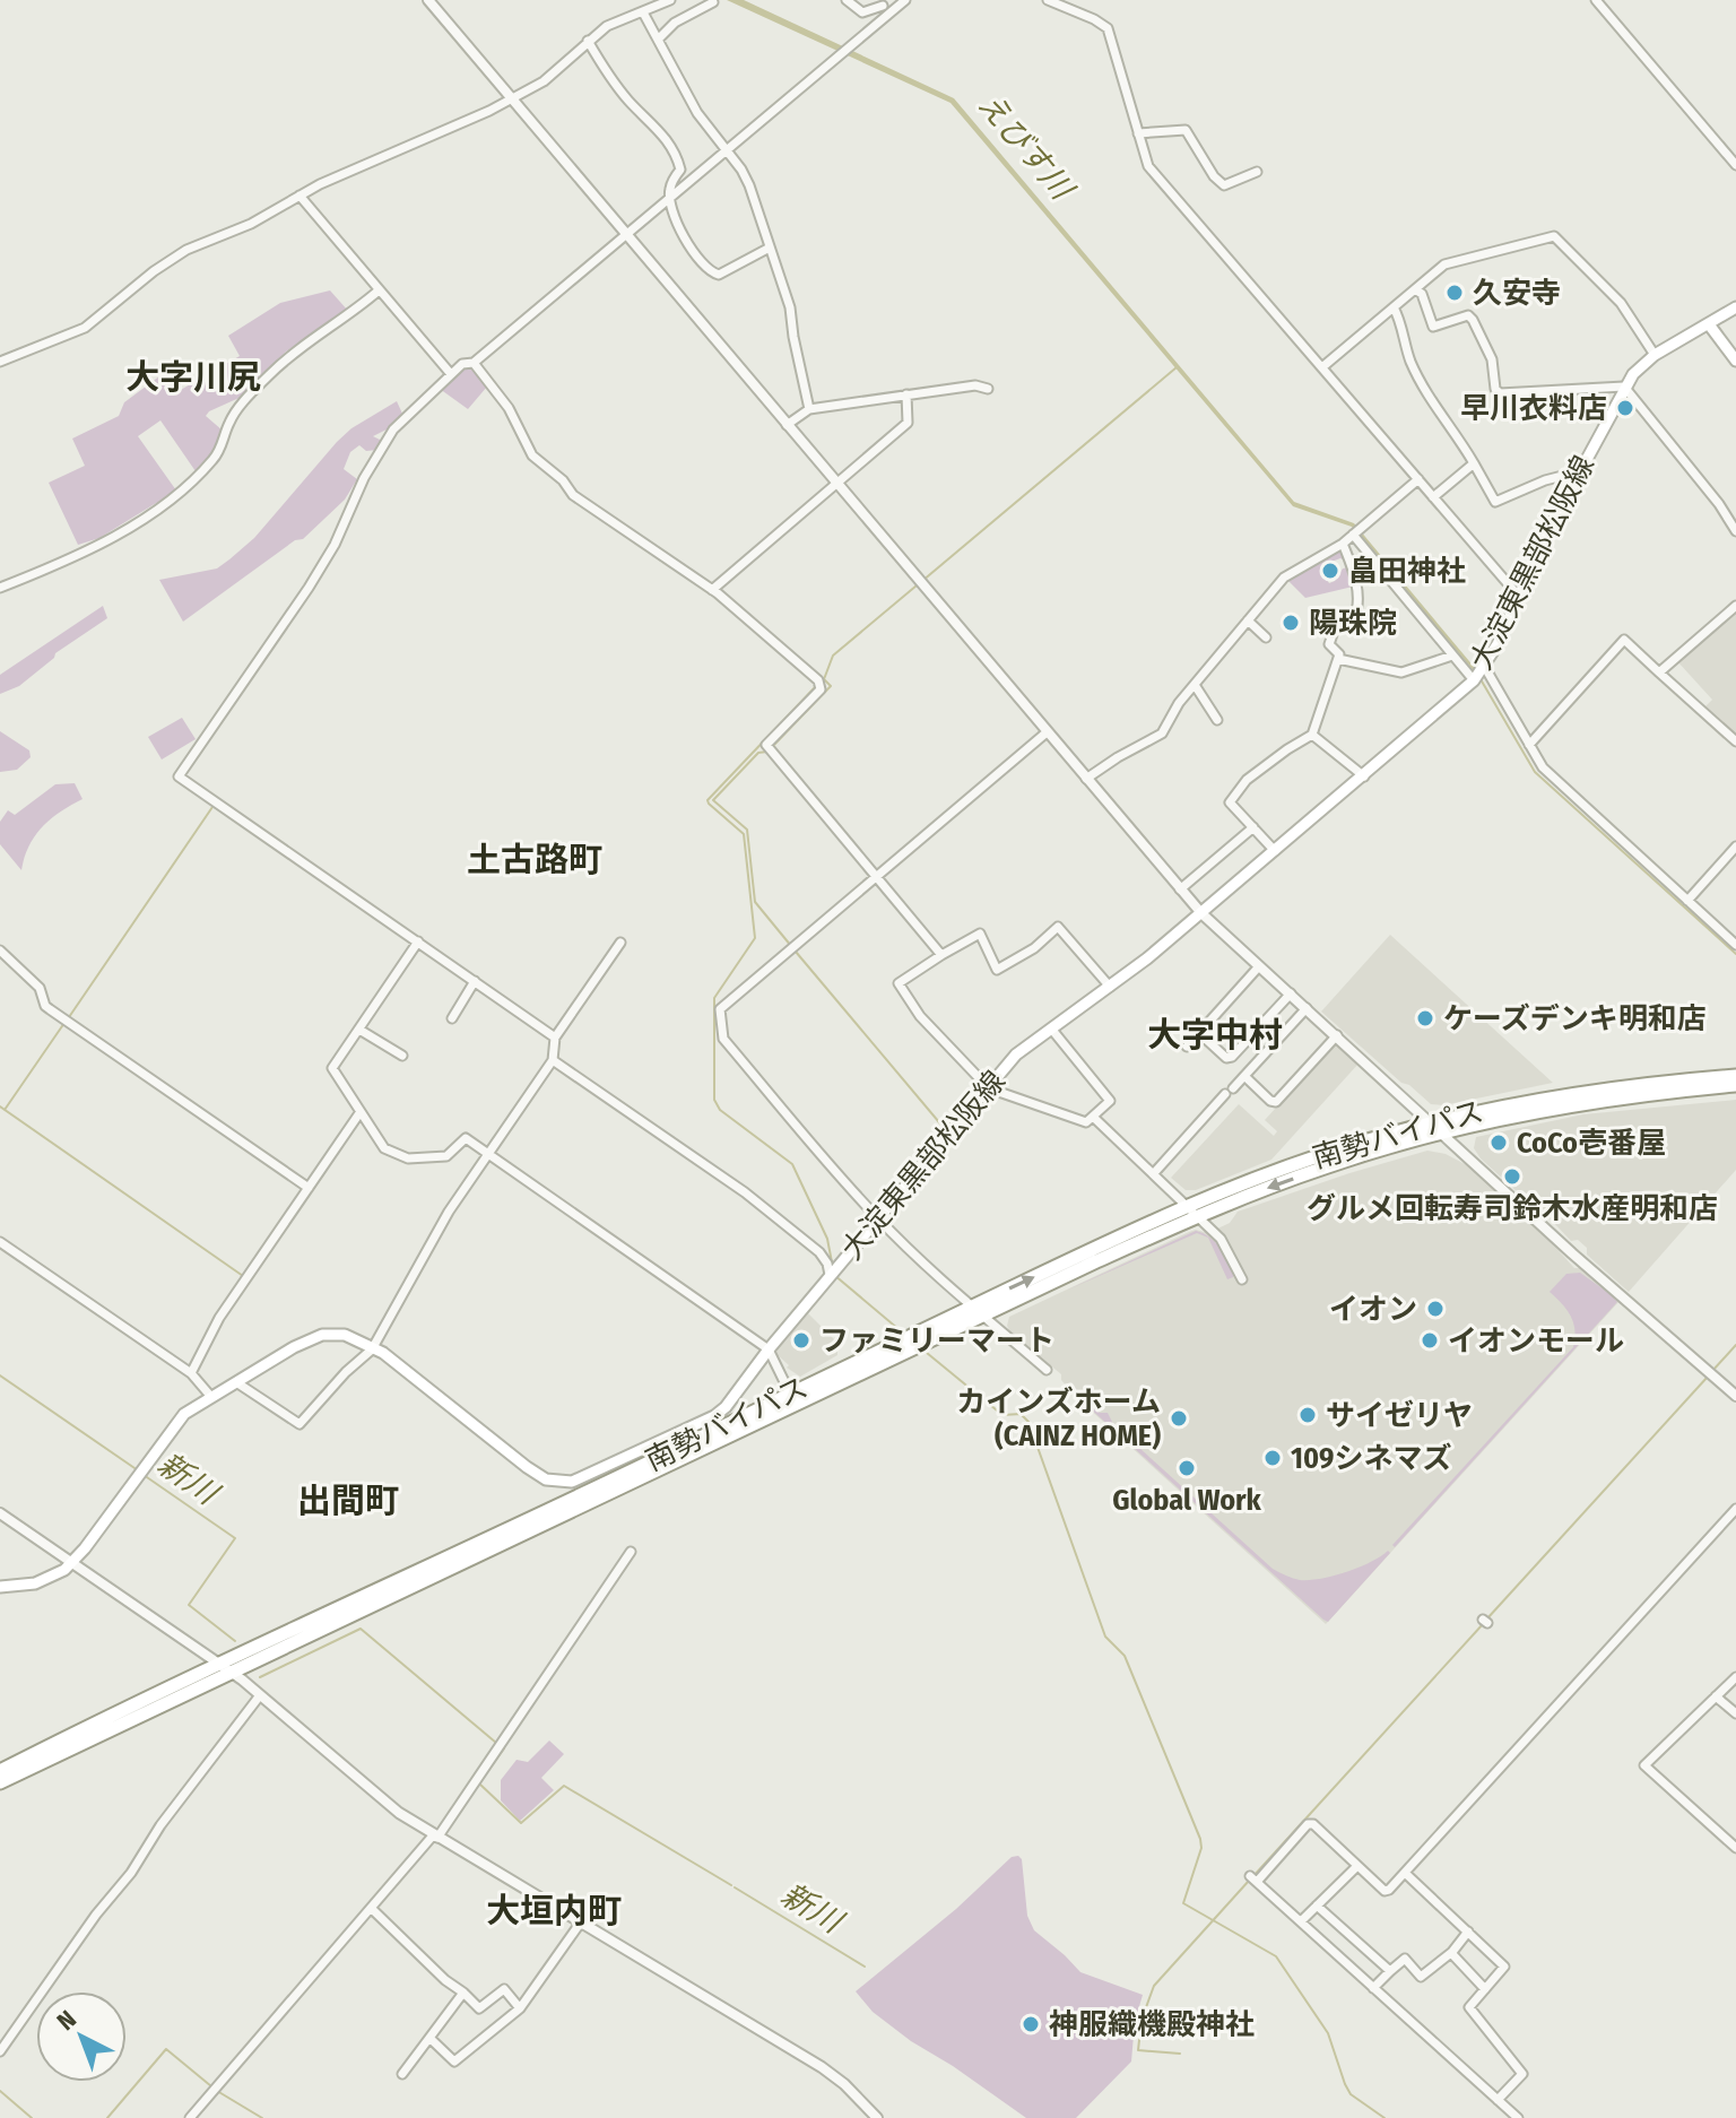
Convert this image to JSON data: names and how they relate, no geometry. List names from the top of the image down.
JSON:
{
  "streets": {
    "highway": ["南勢バイパス"],
    "main road": ["大淀東黒部松阪線"]
  },
  "districts": [
    "大字川尻",
    "土古路町",
    "大字中村",
    "出間町",
    "大垣内町"
  ],
  "water": ["えびす川", "新川"],
  "places": [
    "久安寺",
    "早川衣料店",
    "畠田神社",
    "陽珠院",
    "ケーズデンキ明和店",
    "CoCo壱番屋",
    "グルメ回転寿司鈴木水産明和店",
    "イオン",
    "ファミリーマート",
    "イオンモール",
    "サイゼリヤ",
    "カインズホーム (CAINZ HOME)",
    "109シネマズ",
    "Global Work",
    "神服織機殿神社"
  ],
  "north": "top left"
}
